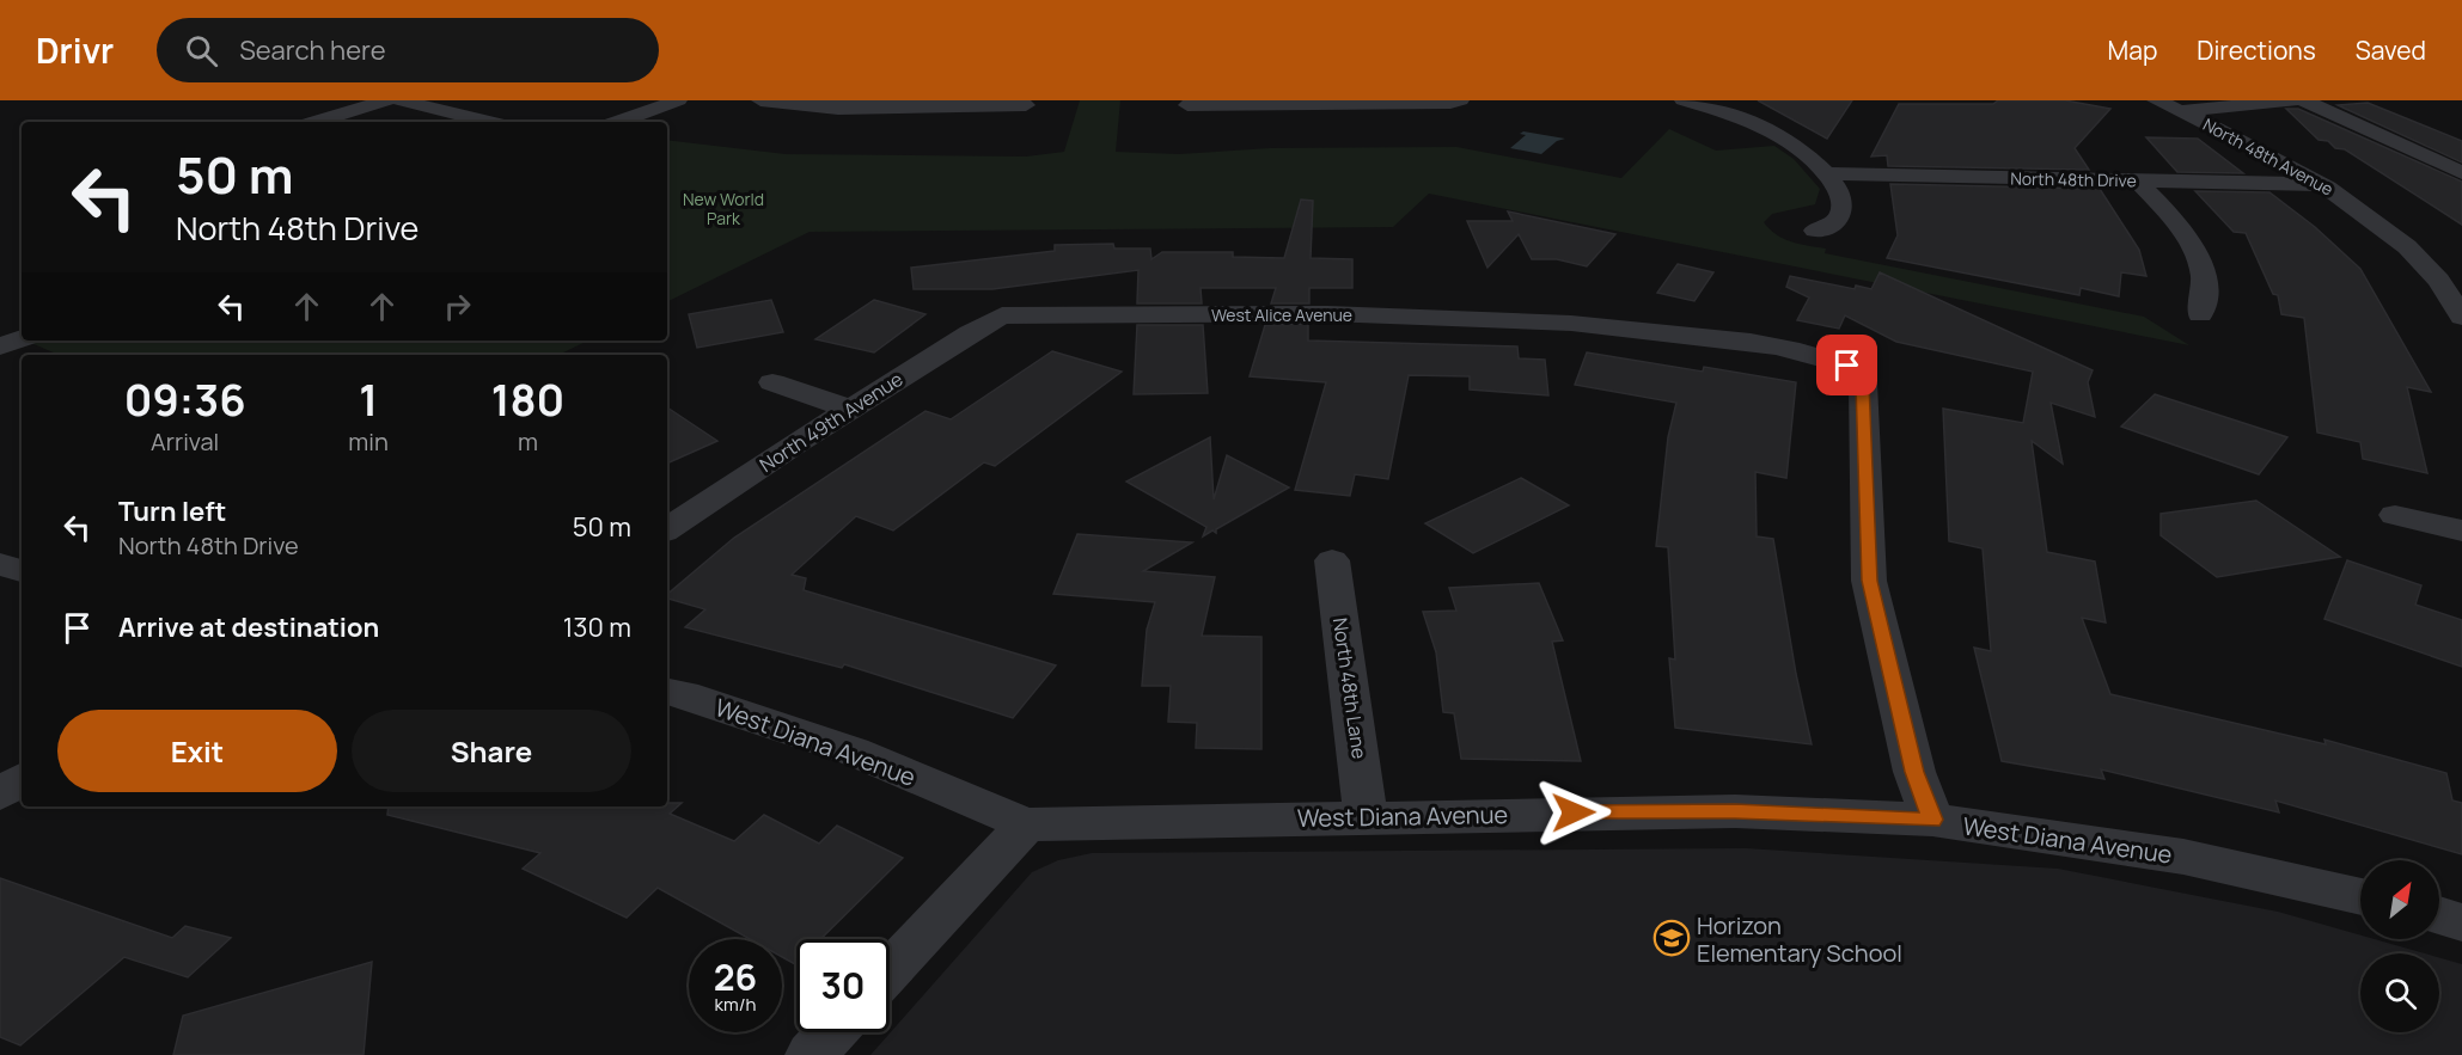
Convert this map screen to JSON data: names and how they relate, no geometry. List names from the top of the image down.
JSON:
{
  "streets": {
    "street": [
      "North 48th Avenue",
      "North 48th Drive",
      "West Alice Avenue",
      "North 49th Avenue",
      "North 48th Lane",
      "West Diana Avenue"
    ]
  },
  "crossings": [
    ["North 48th Avenue", "North 48th Drive"],
    ["West Alice Avenue", "North 49th Avenue"],
    ["West Alice Avenue", "West Diana Avenue"],
    ["North 48th Lane", "West Diana Avenue"]
  ],
  "parks": ["New World Park"],
  "places": {
    "school or university": ["Horizon Elementary School"]
  },
  "north": "top right",
  "page": {
    "header": "Drivr",
    "search": "Search here",
    "nav": ["Map", "Directions", "Saved"],
    "turn": ["50 m", "North 48th Drive"],
    "eta": [
      "09:36",
      "Arrival",
      "1",
      "min",
      "180",
      "m"
    ],
    "list": [
      {
        "name": "Turn left",
        "note": "North 48th Drive",
        "value": "50 m"
      },
      {
        "name": "Arrive at destination",
        "value": "130 m"
      }
    ],
    "buttons": ["Exit", "Share"],
    "speed": "26 km/h",
    "limit": "30"
  }
}
